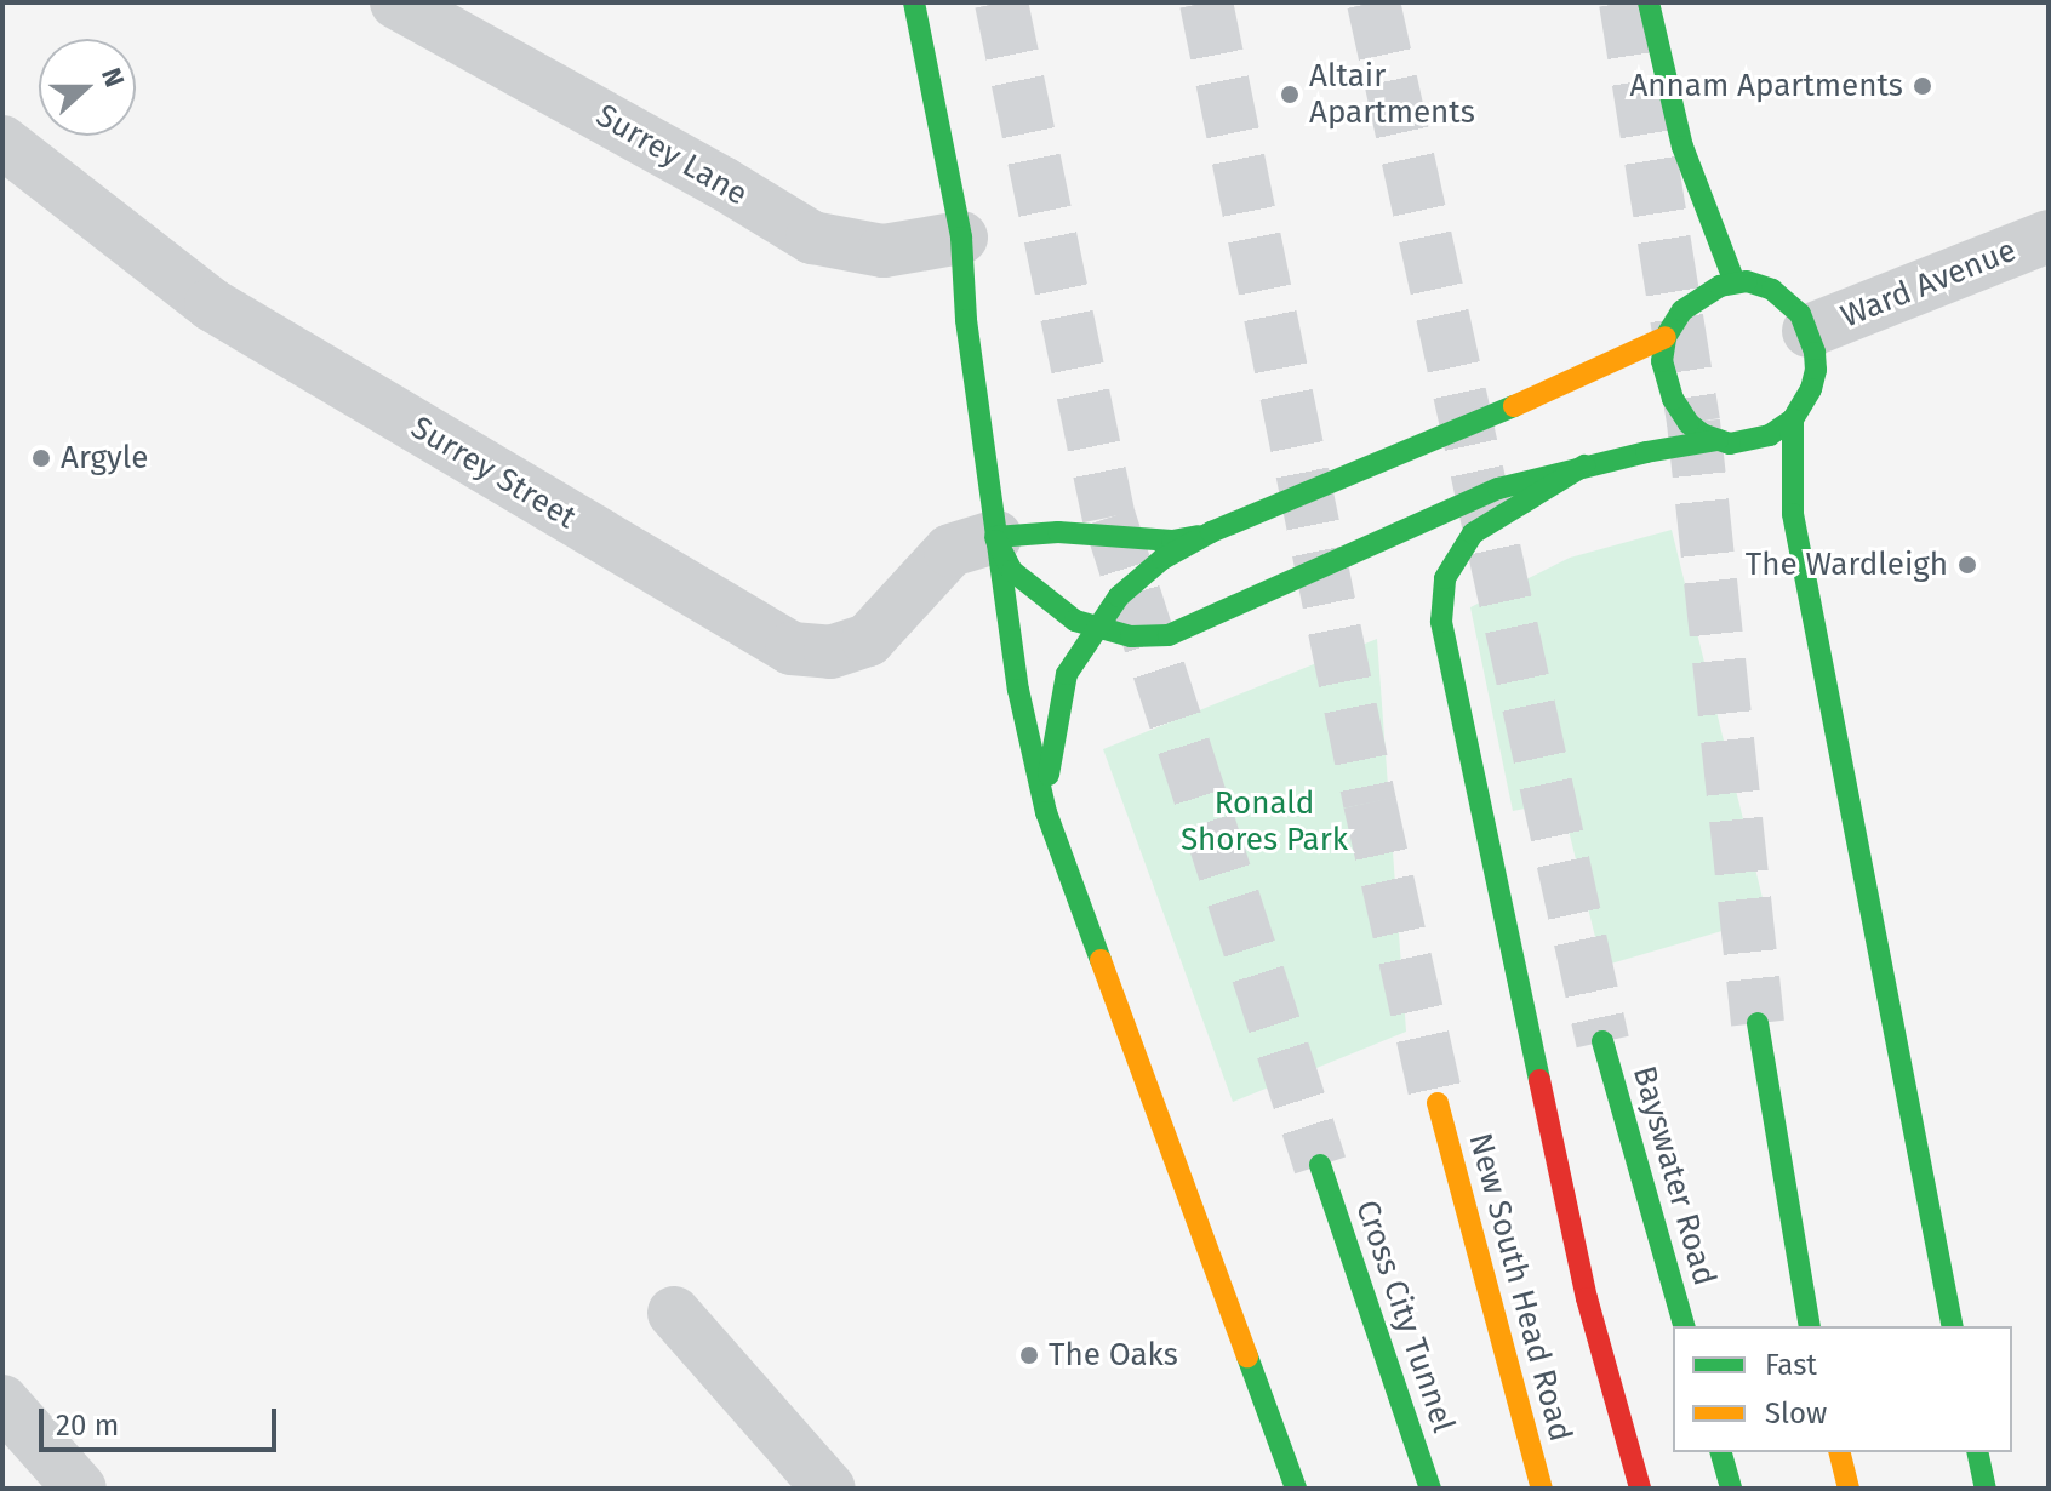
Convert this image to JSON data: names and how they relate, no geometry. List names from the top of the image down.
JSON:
{
  "streets": {
    "main road": ["Bayswater Road", "New South Head Road", "Cross City Tunnel"],
    "street": ["Surrey Lane", "Ward Avenue", "Surrey Street"]
  },
  "parks": ["Ronald Shores Park"],
  "places": [
    "Annam Apartments",
    "Altair Apartments",
    "Argyle",
    "The Wardleigh",
    "The Oaks"
  ],
  "legend": ["Fast", "Slow"],
  "scale_bar": "20 m",
  "north": "right"
}
